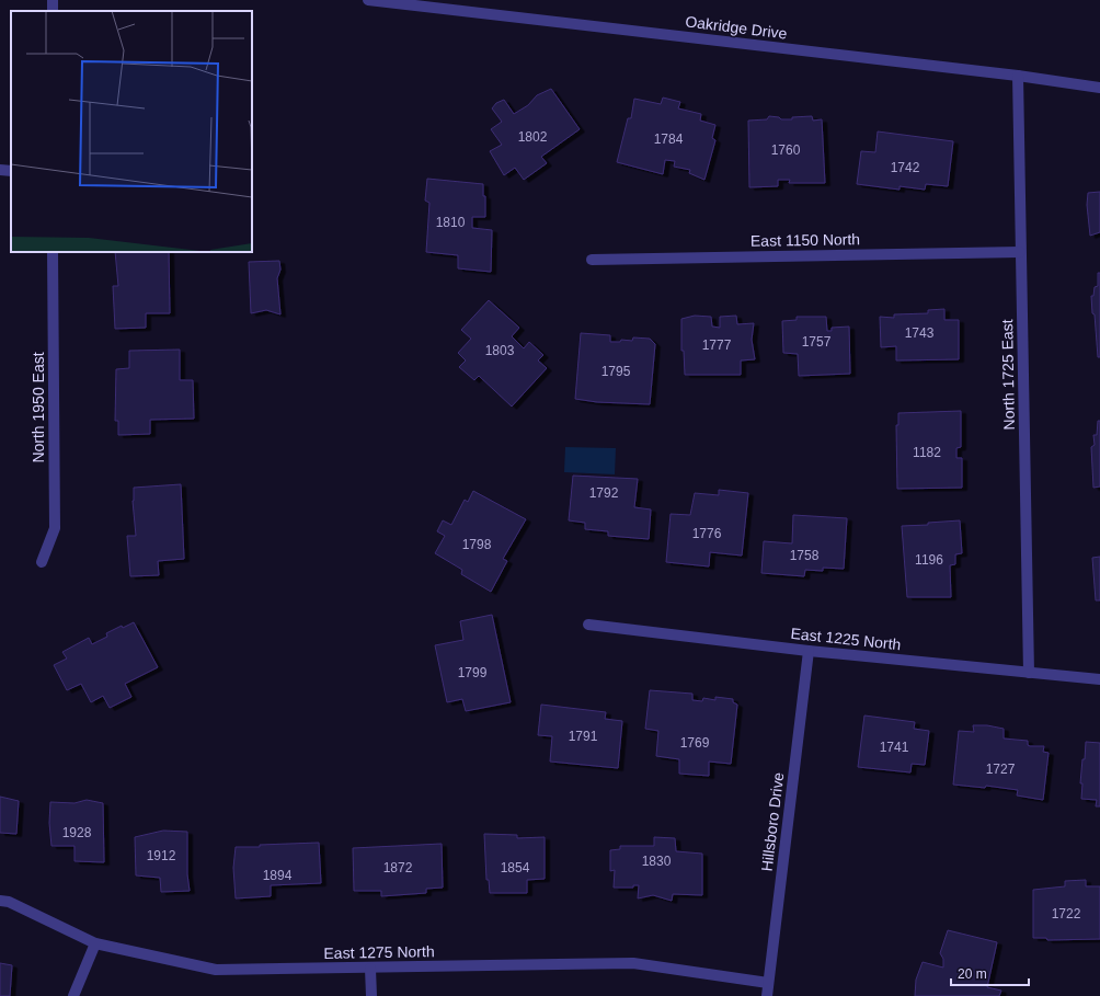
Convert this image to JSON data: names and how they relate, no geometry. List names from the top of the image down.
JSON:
{
  "streets": {
    "street": [
      "Oakridge Drive",
      "East 1150 North",
      "North 1725 East",
      "North 1950 East",
      "East 1225 North",
      "Hillsboro Drive",
      "East 1275 North"
    ]
  },
  "crossings": [
    ["Oakridge Drive", "North 1725 East"],
    ["East 1150 North", "North 1725 East"],
    ["North 1725 East", "East 1225 North"],
    ["East 1225 North", "Hillsboro Drive"],
    ["Hillsboro Drive", "East 1275 North"]
  ],
  "house_numbers": [
    "1802",
    "1784",
    "1760",
    "1742",
    "1810",
    "1743",
    "1757",
    "1777",
    "1803",
    "1795",
    "1182",
    "1792",
    "1776",
    "1798",
    "1758",
    "1196",
    "1799",
    "1791",
    "1769",
    "1741",
    "1727",
    "1928",
    "1912",
    "1830",
    "1872",
    "1854",
    "1894",
    "1722"
  ],
  "scale_bar": "20 m"
}
